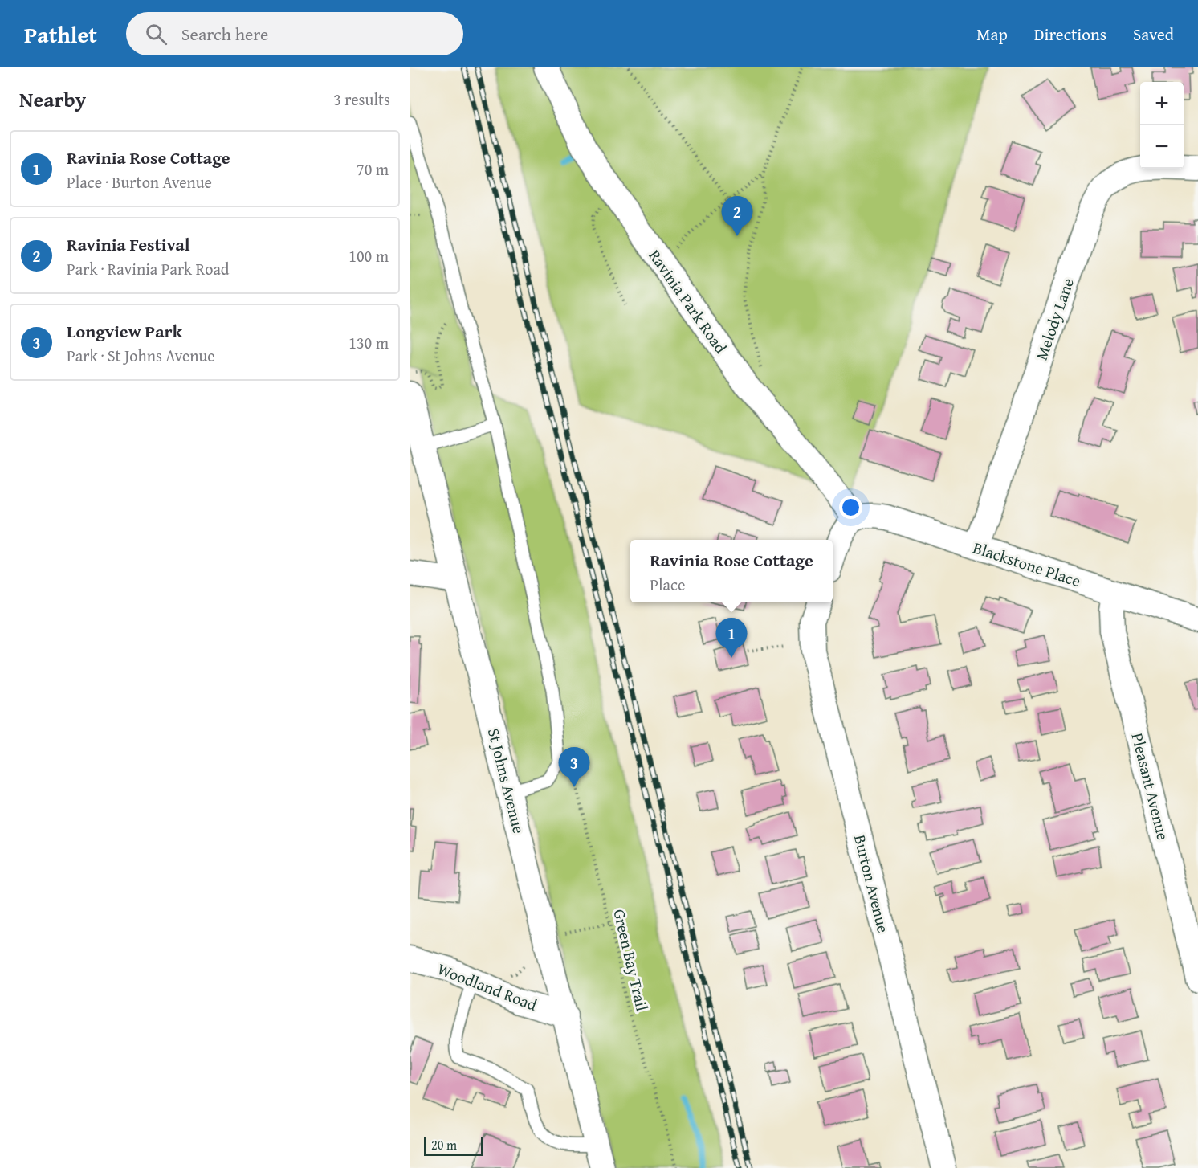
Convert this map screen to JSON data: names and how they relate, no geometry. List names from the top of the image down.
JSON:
{
  "streets": {
    "street": [
      "Ravinia Park Road",
      "Melody Lane",
      "Blackstone Place",
      "St Johns Avenue",
      "Pleasant Avenue",
      "Burton Avenue",
      "Woodland Road"
    ],
    "path": ["Green Bay Trail"]
  },
  "crossings": [
    ["Ravinia Park Road", "Blackstone Place"],
    ["Melody Lane", "Blackstone Place"],
    ["Blackstone Place", "Pleasant Avenue"],
    ["St Johns Avenue", "Woodland Road"]
  ],
  "scale_bar": "20 m",
  "page": {
    "header": "Pathlet",
    "search": "Search here",
    "nav": ["Map", "Directions", "Saved"],
    "heading": ["Nearby", "3 results"],
    "map_buttons": ["+", "−"],
    "list": [
      {
        "mark": "1",
        "name": "Ravinia Rose Cottage",
        "note": "Place · Burton Avenue",
        "value": "70 m"
      },
      {
        "mark": "2",
        "name": "Ravinia Festival",
        "note": "Park · Ravinia Park Road",
        "value": "100 m"
      },
      {
        "mark": "3",
        "name": "Longview Park",
        "note": "Park · St Johns Avenue",
        "value": "130 m"
      }
    ],
    "pins": ["2", "1", "3"],
    "popup": ["Ravinia Rose Cottage", "Place"],
    "scale": "20 m"
  }
}
